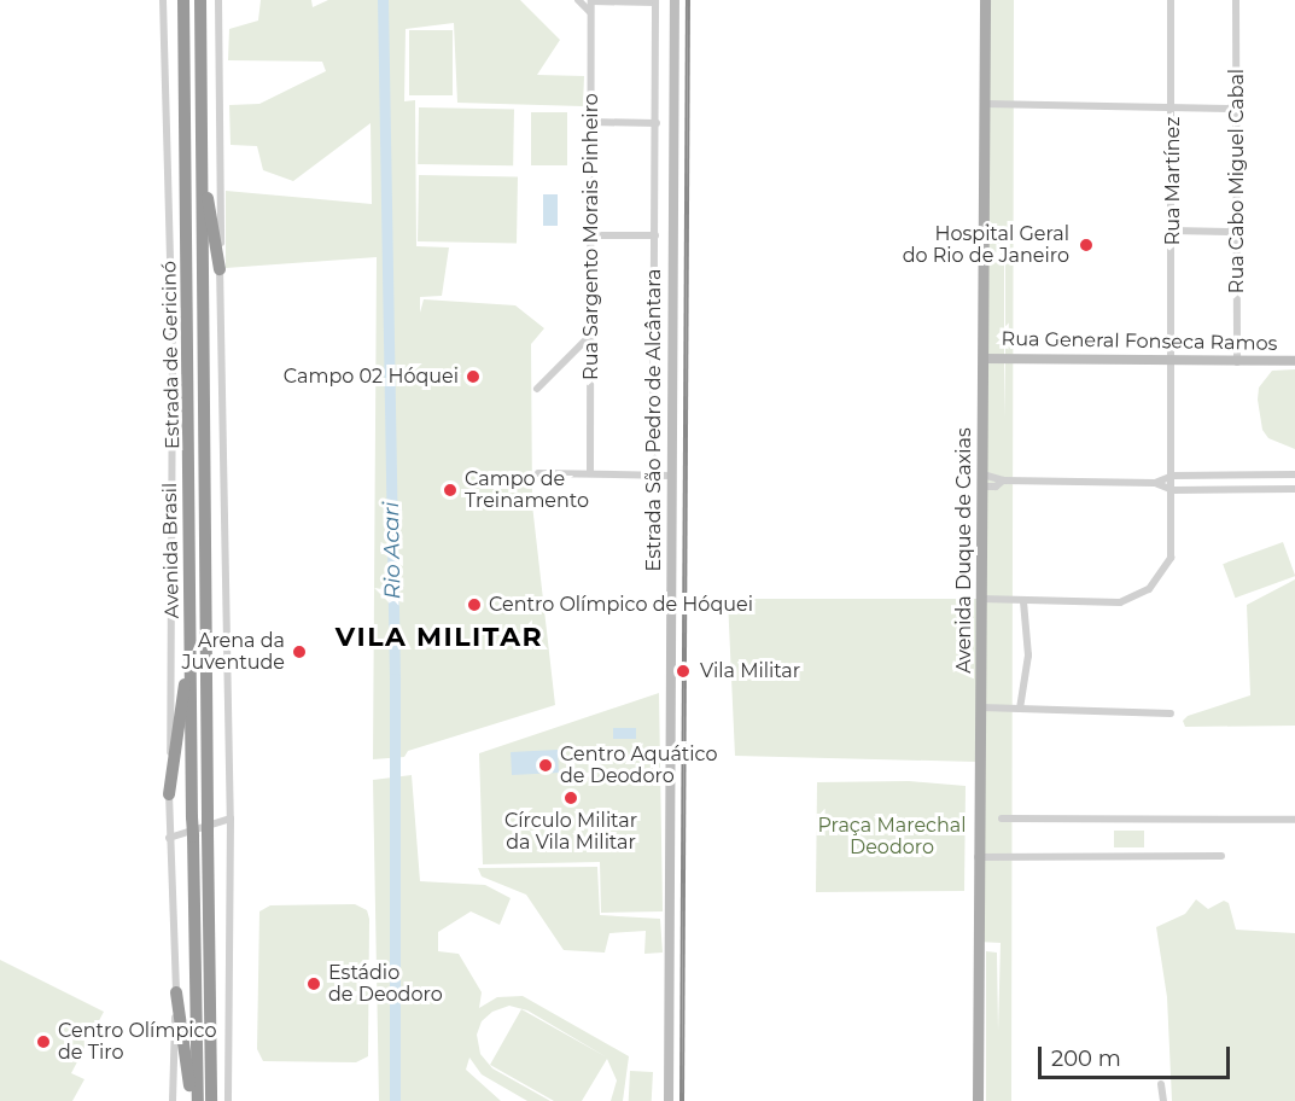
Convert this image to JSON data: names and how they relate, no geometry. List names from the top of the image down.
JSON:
{
  "streets": {
    "highway": ["Avenida Brasil"],
    "main road": ["Avenida Duque de Caxias"],
    "street": [
      "Rua Martínez",
      "Rua Cabo Miguel Cabal",
      "Rua Sargento Morais Pinheiro",
      "Rua General Fonseca Ramos",
      "Estrada de Gericinó",
      "Estrada São Pedro de Alcântara"
    ]
  },
  "crossings": [
    ["Rua Martínez", "Rua General Fonseca Ramos"],
    ["Rua Cabo Miguel Cabal", "Rua General Fonseca Ramos"],
    ["Rua General Fonseca Ramos", "Avenida Duque de Caxias"]
  ],
  "districts": ["VILA MILITAR"],
  "water": ["Rio Acari"],
  "parks": ["Praça Marechal Deodoro"],
  "places": [
    "Hospital Geral do Rio de Janeiro",
    "Campo 02 Hóquei",
    "Campo de Treinamento",
    "Centro Olímpico de Hóquei",
    "Arena da Juventude",
    "Vila Militar",
    "Centro Aquático de Deodoro",
    "Círculo Militar da Vila Militar",
    "Estádio de Deodoro",
    "Centro Olímpico de Tiro"
  ],
  "scale_bar": "200 m"
}
